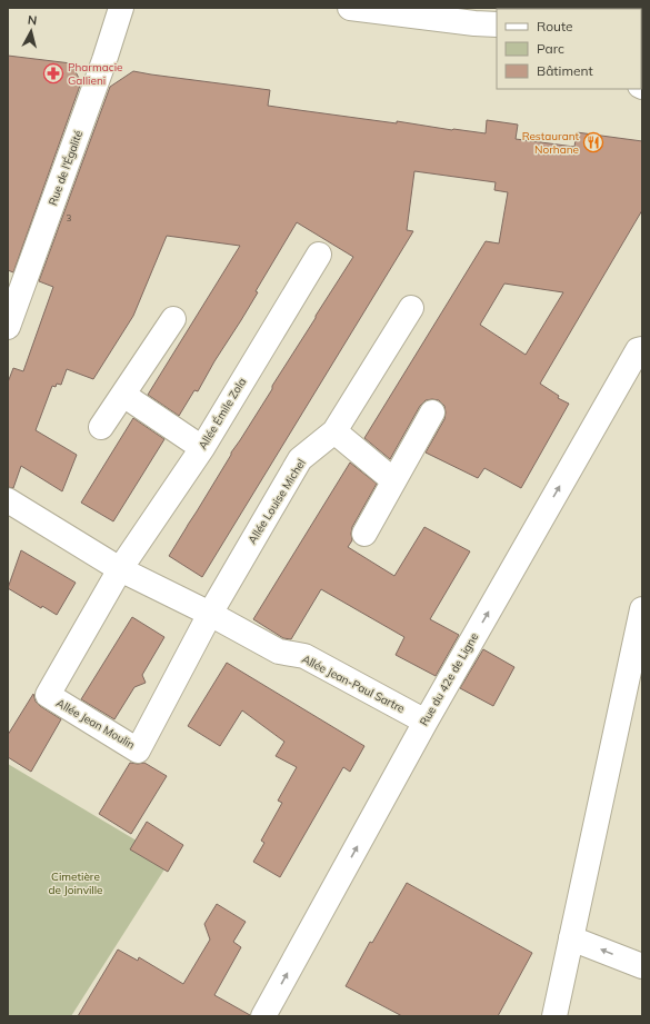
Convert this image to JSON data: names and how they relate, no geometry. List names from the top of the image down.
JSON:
{
  "streets": {
    "street": [
      "Rue de l'Égalité",
      "Allée Émile Zola",
      "Allée Louise Michel",
      "Rue du 42e de Ligne",
      "Allée Jean-Paul Sartre",
      "Allée Jean Moulin"
    ]
  },
  "crossings": [
    ["Allée Émile Zola", "Allée Jean-Paul Sartre"],
    ["Allée Émile Zola", "Allée Jean Moulin"],
    ["Allée Louise Michel", "Allée Jean-Paul Sartre"],
    ["Allée Louise Michel", "Allée Jean Moulin"],
    ["Rue du 42e de Ligne", "Allée Jean-Paul Sartre"],
    ["Allée Jean-Paul Sartre", "Allée Jean Moulin"]
  ],
  "parks": ["Cimetière de Joinville"],
  "places": {
    "pharmacy": ["Pharmacie Gallieni"],
    "restaurant": ["Restaurant Norhane"]
  },
  "house_numbers": ["3"],
  "legend": ["Route", "Parc", "Bâtiment"],
  "north": "top"
}
